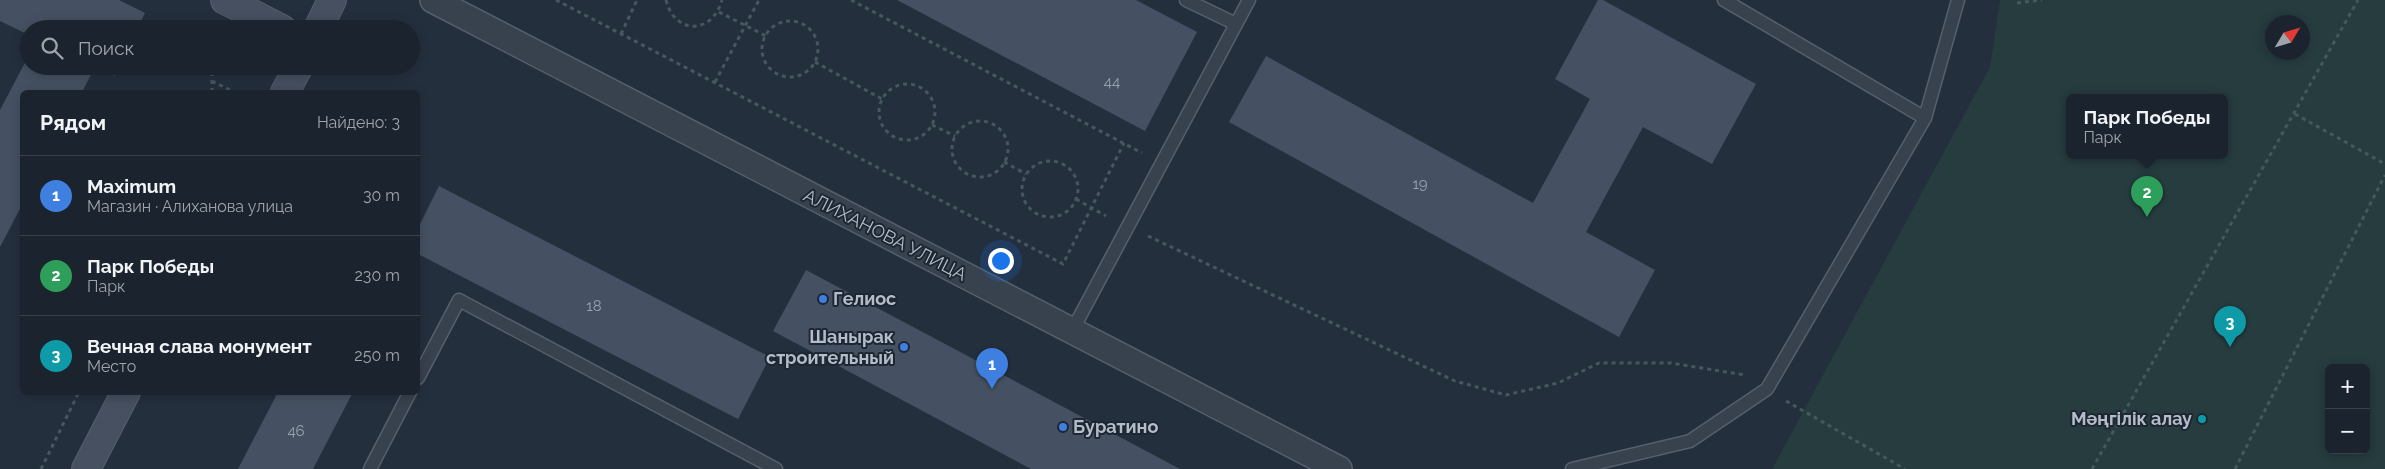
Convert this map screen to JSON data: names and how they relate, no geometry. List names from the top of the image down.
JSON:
{
  "streets": {
    "street": ["АЛИХАНОВА УЛИЦА"]
  },
  "places": [
    "Гелиос",
    "Шанырак строительный",
    "Мәңгілік алау",
    "Буратино"
  ],
  "house_numbers": [
    "44",
    "19",
    "18",
    "46"
  ],
  "north": "top right",
  "page": {
    "search": "Поиск",
    "heading": ["Рядом", "Найдено: 3"],
    "popup": ["Парк Победы", "Парк"],
    "list": [
      {
        "mark": "1",
        "name": "Maximum",
        "note": "Магазин · Алиханова улица",
        "value": "30 m"
      },
      {
        "mark": "2",
        "name": "Парк Победы",
        "note": "Парк",
        "value": "230 m"
      },
      {
        "mark": "3",
        "name": "Вечная слава монумент",
        "note": "Место",
        "value": "250 m"
      }
    ],
    "pins": ["2", "3", "1"],
    "map_buttons": ["+", "−"]
  }
}
